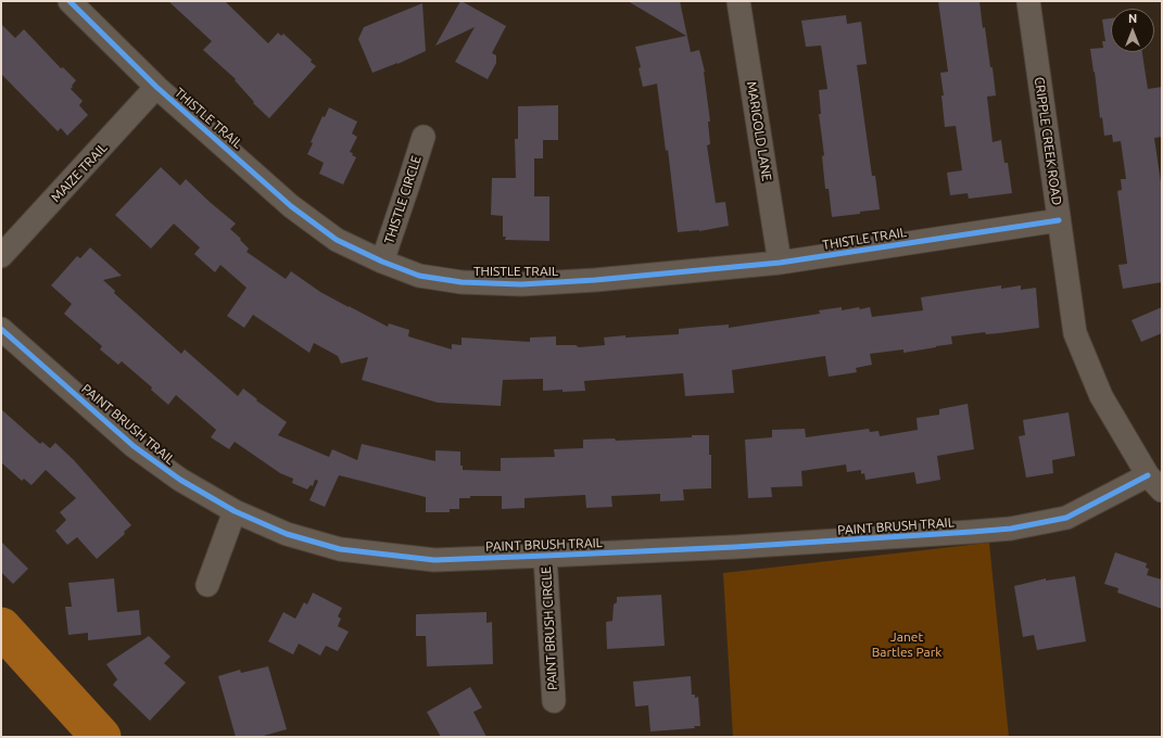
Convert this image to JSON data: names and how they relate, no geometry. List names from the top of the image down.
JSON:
{
  "streets": {
    "street": [
      "THISTLE TRAIL",
      "MARIGOLD LANE",
      "CRIPPLE CREEK ROAD",
      "MAIZE TRAIL",
      "THISTLE CIRCLE",
      "PAINT BRUSH TRAIL",
      "PAINT BRUSH CIRCLE"
    ]
  },
  "crossings": [
    ["THISTLE TRAIL", "MARIGOLD LANE"],
    ["THISTLE TRAIL", "CRIPPLE CREEK ROAD"],
    ["THISTLE TRAIL", "MAIZE TRAIL"],
    ["THISTLE TRAIL", "THISTLE CIRCLE"],
    ["CRIPPLE CREEK ROAD", "PAINT BRUSH TRAIL"],
    ["PAINT BRUSH TRAIL", "PAINT BRUSH CIRCLE"]
  ],
  "parks": ["Janet Bartles Park"],
  "north": "top"
}
